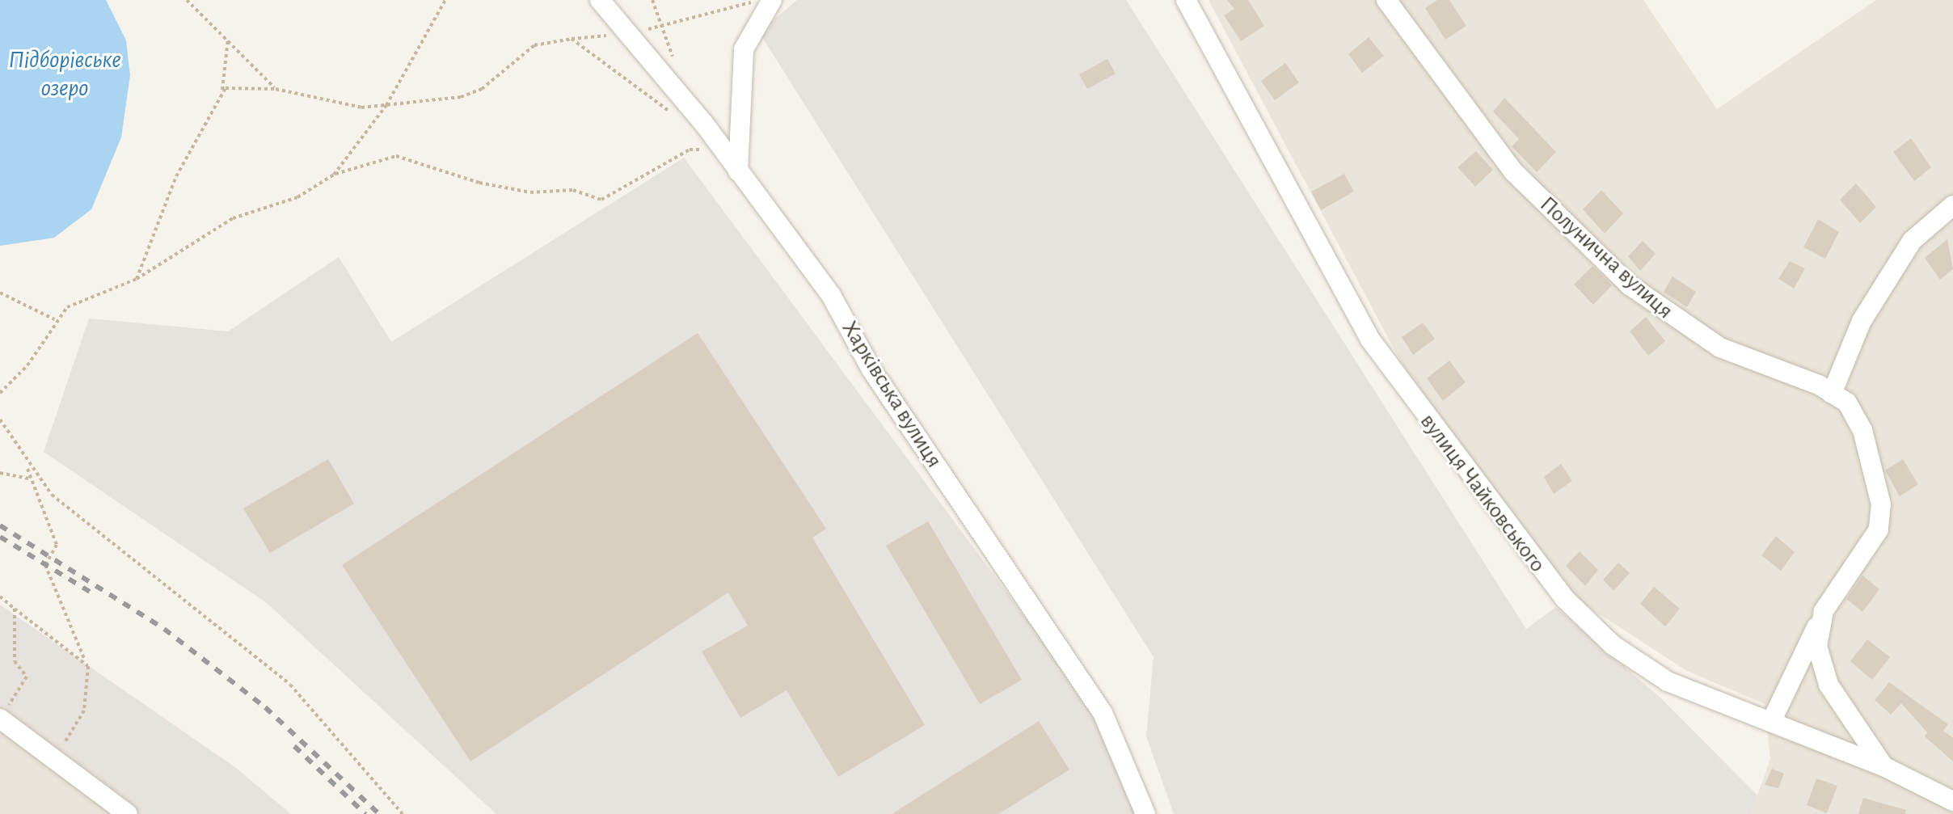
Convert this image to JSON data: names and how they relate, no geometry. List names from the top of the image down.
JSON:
{
  "streets": {
    "street": ["Полунична вулиця", "Харківська вулиця", "вулиця Чайковського"]
  },
  "crossings": [
    ["Полунична вулиця", "вулиця Чайковського"]
  ],
  "water": ["Підборівське озеро"]
}
